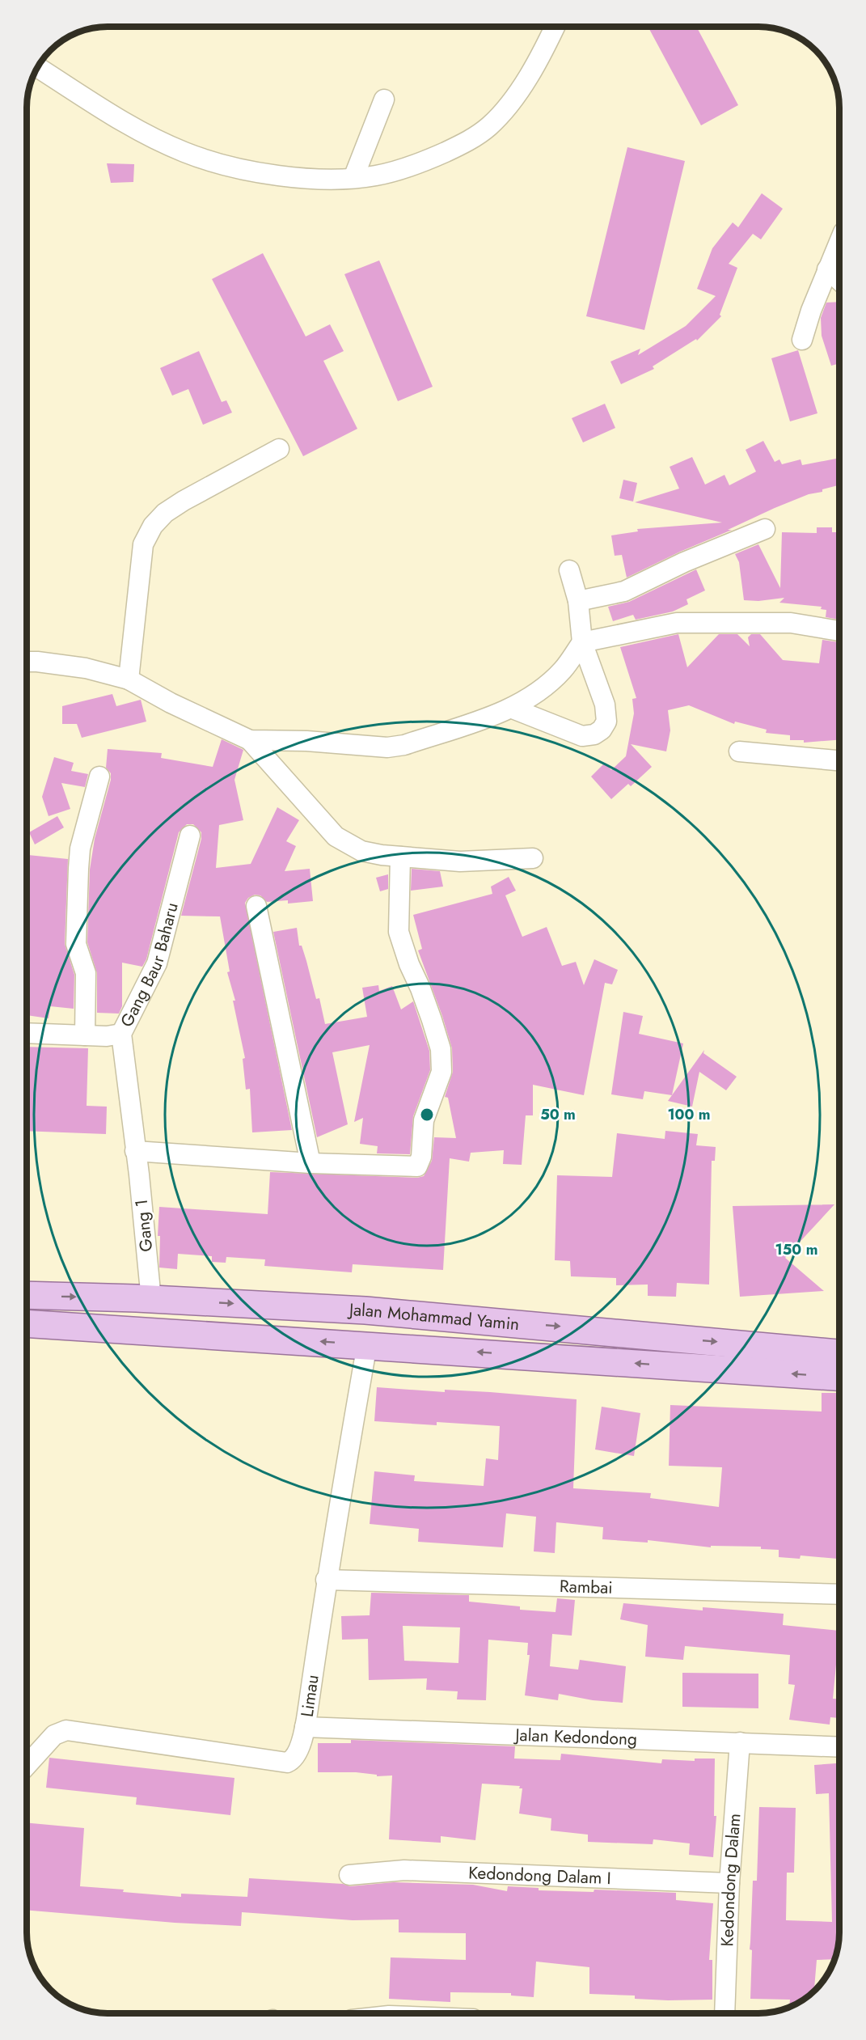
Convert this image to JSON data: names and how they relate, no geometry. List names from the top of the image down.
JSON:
{
  "streets": {
    "main road": ["Jalan Mohammad Yamin"],
    "street": [
      "Gang Baur Baharu",
      "Gang 1",
      "Rambai",
      "Limau",
      "Jalan Kedondong",
      "Kedondong Dalam I",
      "Kedondong Dalam"
    ]
  },
  "crossings": [
    ["Gang Baur Baharu", "Gang 1"],
    ["Gang 1", "Jalan Mohammad Yamin"],
    ["Jalan Mohammad Yamin", "Limau"],
    ["Rambai", "Limau"],
    ["Limau", "Jalan Kedondong"],
    ["Jalan Kedondong", "Kedondong Dalam"],
    ["Kedondong Dalam I", "Kedondong Dalam"]
  ],
  "rings": ["50 m", "100 m", "150 m"]
}
